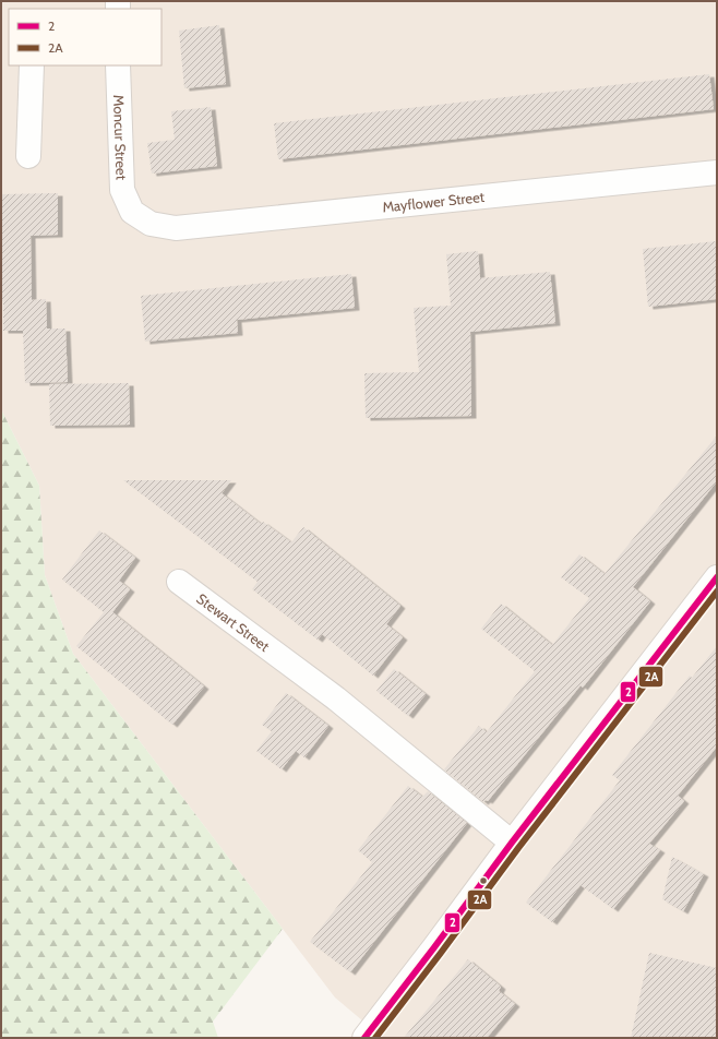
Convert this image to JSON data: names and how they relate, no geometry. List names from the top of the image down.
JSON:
{
  "streets": {
    "street": ["Moncur Street", "Mayflower Street", "Stewart Street"]
  },
  "crossings": [
    ["Moncur Street", "Mayflower Street"]
  ],
  "lines": ["transit line 2", "transit line 2A"],
  "legend": ["2", "2A"]
}
